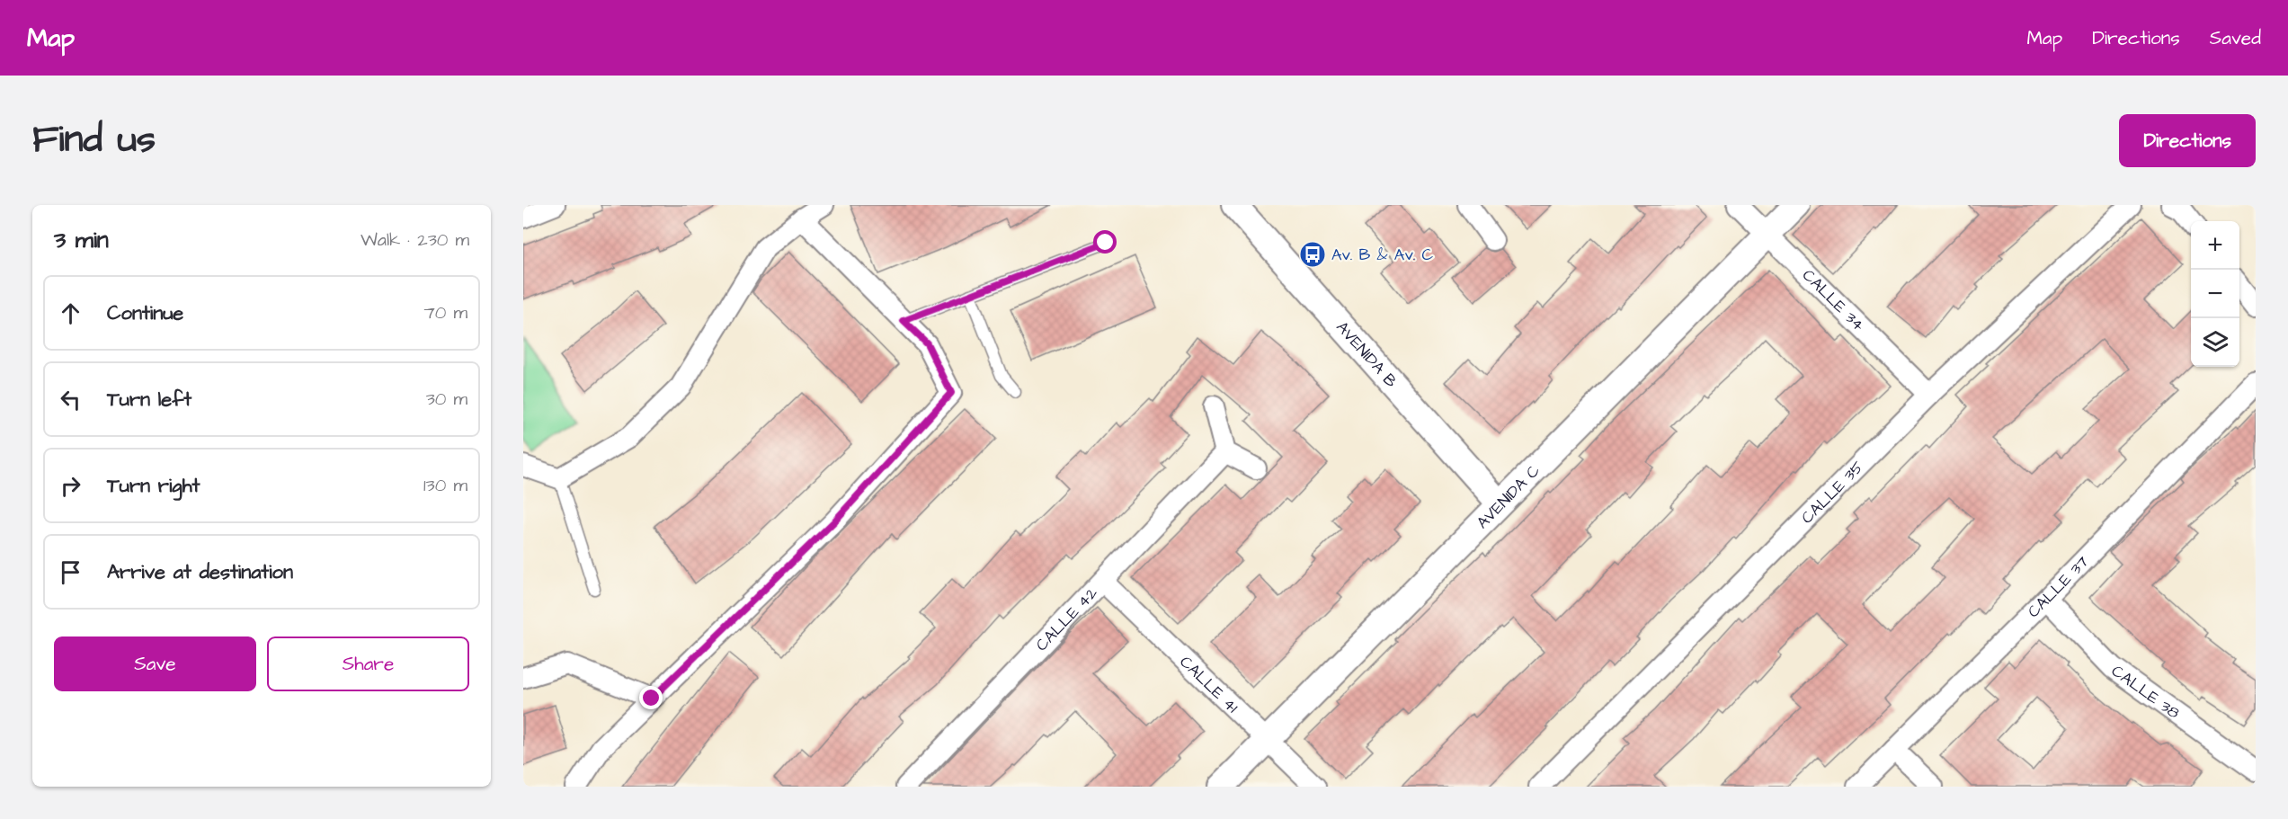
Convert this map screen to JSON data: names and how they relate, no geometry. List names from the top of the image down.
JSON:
{
  "streets": {
    "street": [
      "CALLE 34",
      "AVENIDA B",
      "CALLE 35",
      "AVENIDA C",
      "CALLE 37",
      "CALLE 42",
      "CALLE 41",
      "CALLE 38"
    ]
  },
  "crossings": [
    ["CALLE 34", "CALLE 35"],
    ["CALLE 34", "AVENIDA C"],
    ["AVENIDA B", "AVENIDA C"],
    ["AVENIDA C", "CALLE 41"],
    ["CALLE 37", "CALLE 38"],
    ["CALLE 42", "CALLE 41"]
  ],
  "places": {
    "bus stop": ["Av. B & Av. C"]
  },
  "page": {
    "header": "Map",
    "nav": ["Map", "Directions", "Saved"],
    "title": "Find us",
    "buttons": [
      "Directions",
      ["Save", "Share"]
    ],
    "heading": ["3 min", "Walk · 230 m"],
    "map_buttons": ["+", "−"],
    "list": [
      ["Continue", "70 m"],
      ["Turn left", "30 m"],
      ["Turn right", "130 m"],
      "Arrive at destination"
    ]
  }
}
